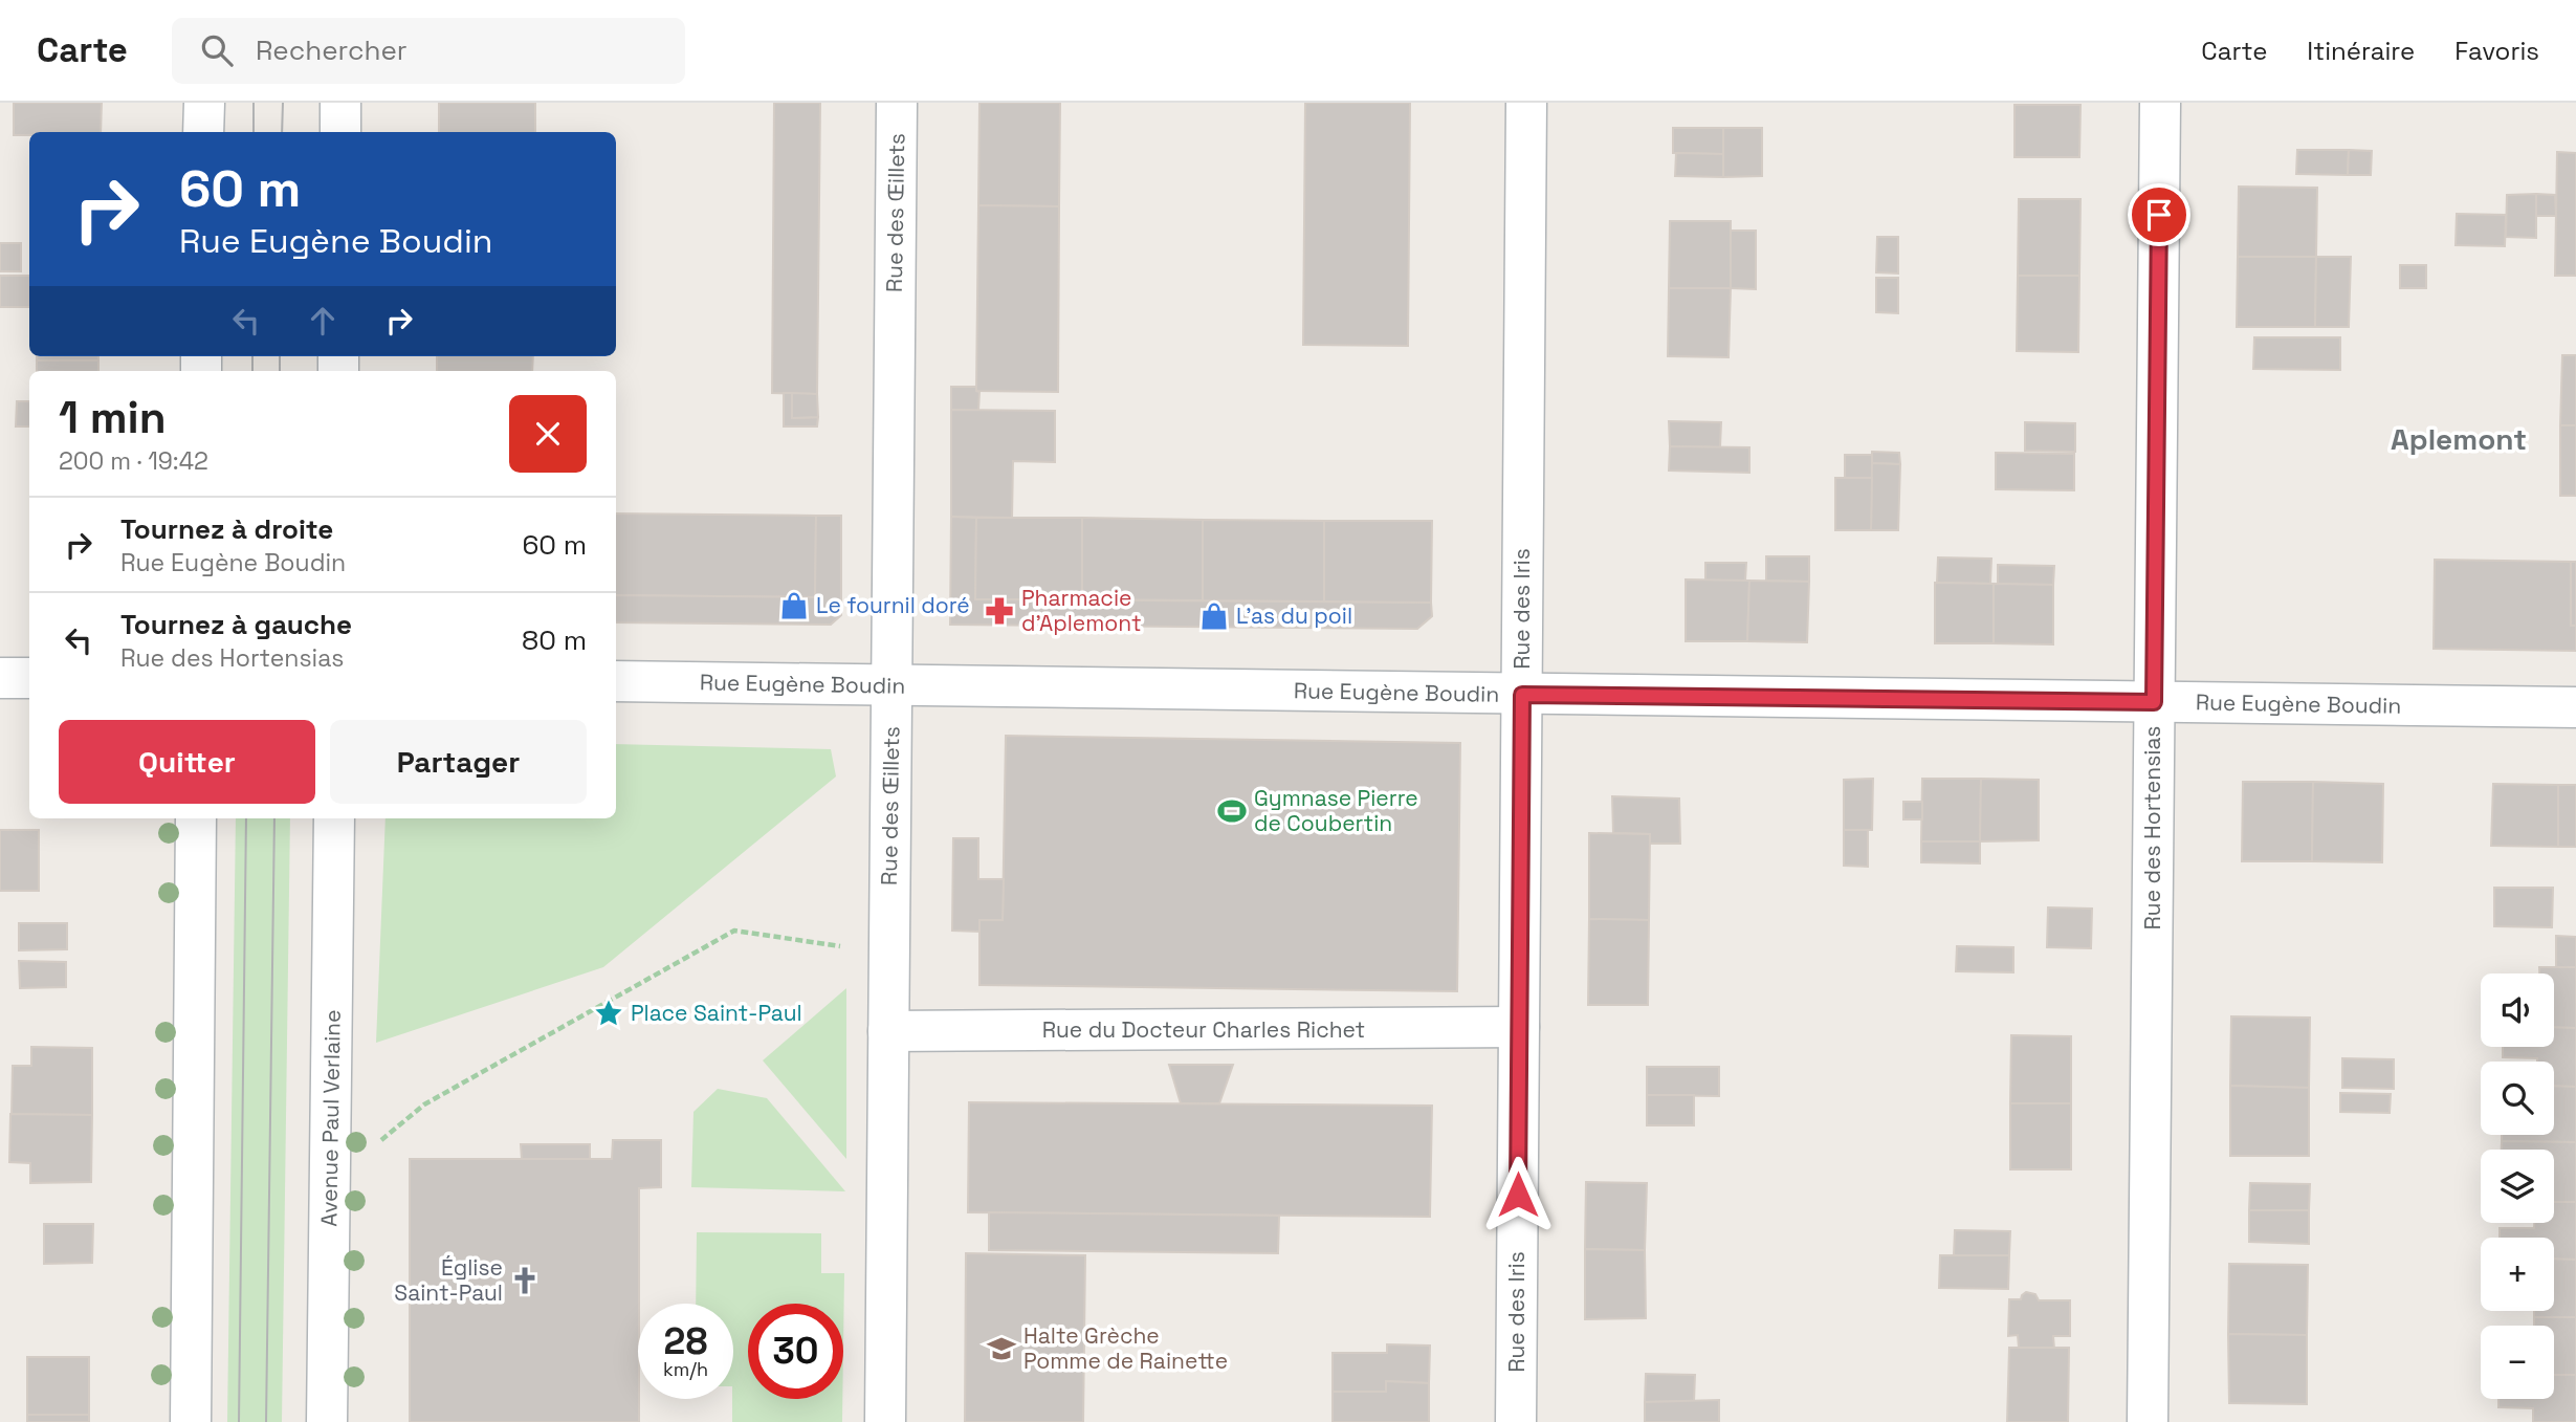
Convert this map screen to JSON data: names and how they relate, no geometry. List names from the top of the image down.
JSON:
{
  "streets": {
    "street": [
      "Rue des Œillets",
      "Rue des Iris",
      "Rue Eugène Boudin",
      "Rue des Hortensias",
      "Rue du Docteur Charles Richet",
      "Avenue Paul Verlaine"
    ]
  },
  "crossings": [
    ["Rue des Œillets", "Rue Eugène Boudin"],
    ["Rue des Œillets", "Rue du Docteur Charles Richet"],
    ["Rue des Iris", "Rue Eugène Boudin"],
    ["Rue des Iris", "Rue du Docteur Charles Richet"],
    ["Rue Eugène Boudin", "Rue des Hortensias"]
  ],
  "districts": ["Aplemont"],
  "places": {
    "shop": ["Le fournil doré", "L'as du poil"],
    "pharmacy": ["Pharmacie d'Aplemont"],
    "sports": ["Gymnase Pierre de Coubertin"],
    "place": ["Place Saint-Paul"],
    "church": ["Église Saint-Paul"],
    "school or university": ["Halte Grèche Pomme de Rainette"]
  },
  "page": {
    "header": "Carte",
    "search": "Rechercher",
    "nav": ["Carte", "Itinéraire", "Favoris"],
    "turn": ["60 m", "Rue Eugène Boudin"],
    "heading": ["1 min", "200 m · 19:42"],
    "list": [
      {
        "name": "Tournez à droite",
        "note": "Rue Eugène Boudin",
        "value": "60 m"
      },
      {
        "name": "Tournez à gauche",
        "note": "Rue des Hortensias",
        "value": "80 m"
      }
    ],
    "buttons": ["Quitter", "Partager"],
    "map_buttons": ["+", "−"],
    "speed": "28 km/h",
    "limit": "30"
  }
}
